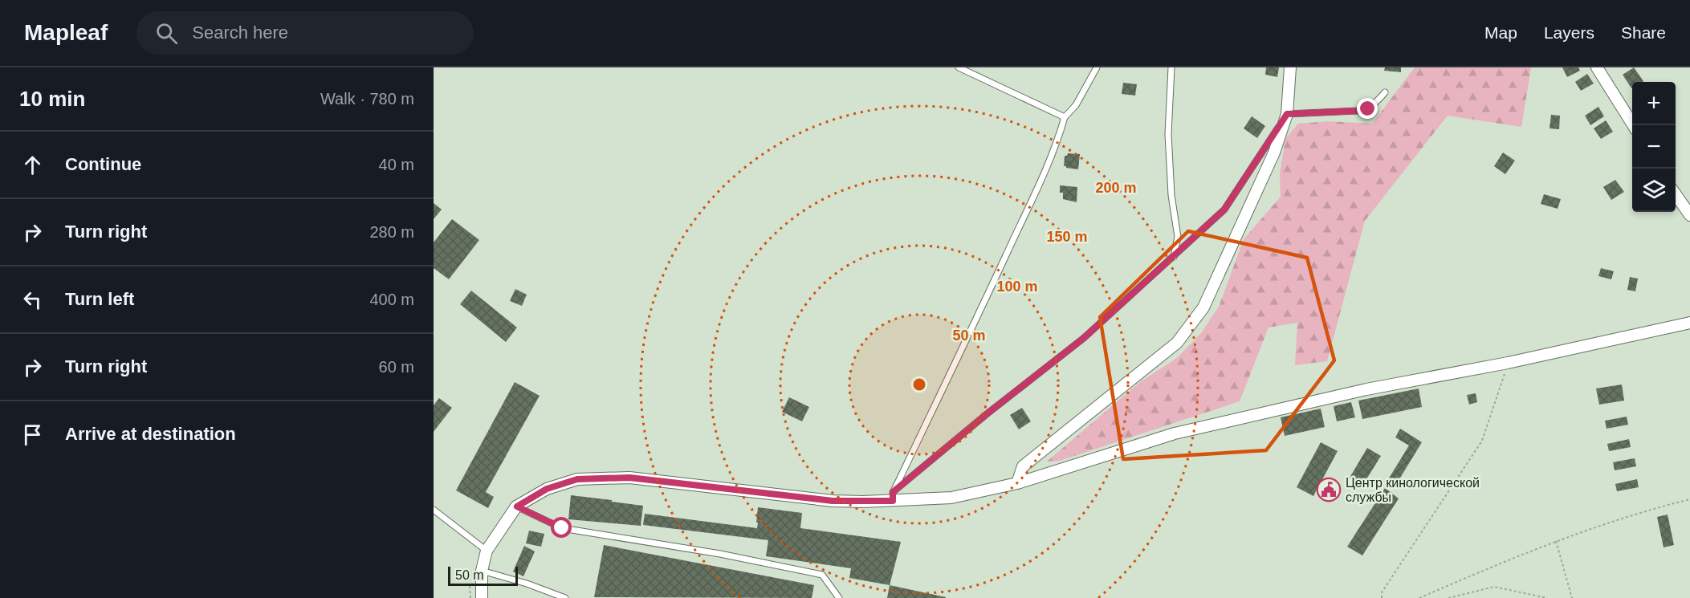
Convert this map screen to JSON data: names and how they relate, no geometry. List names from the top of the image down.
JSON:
{
  "places": {
    "public building": ["Центр кинологической службы"]
  },
  "scale_bar": "50 m",
  "page": {
    "header": "Mapleaf",
    "search": "Search here",
    "nav": ["Map", "Layers", "Share"],
    "heading": ["10 min", "Walk · 780 m"],
    "map_buttons": ["+", "−"],
    "list": [
      ["Continue", "40 m"],
      ["Turn right", "280 m"],
      ["Turn left", "400 m"],
      ["Turn right", "60 m"],
      "Arrive at destination"
    ],
    "scale": "50 m"
  },
  "rings": [
    "200 m",
    "150 m",
    "100 m",
    "50 m"
  ]
}
